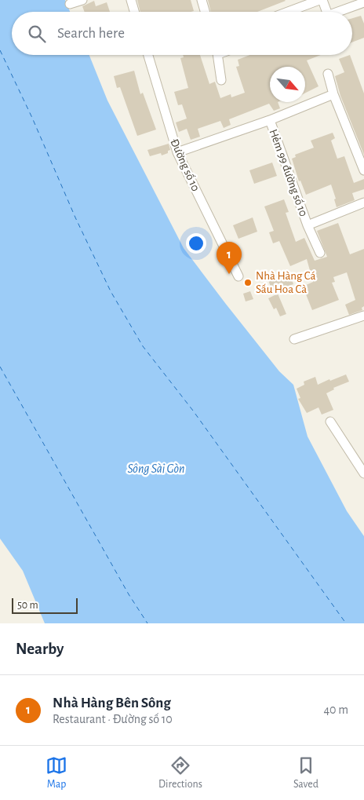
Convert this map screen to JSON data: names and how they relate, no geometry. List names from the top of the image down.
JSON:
{
  "streets": {
    "street": ["Đường số 10", "Hẻm 99 đường số 10"]
  },
  "crossings": [
    ["Đường số 10", "Hẻm 99 đường số 10"]
  ],
  "water": ["Sông Sài Gòn"],
  "places": ["Nhà Hàng Cá Sấu Hoa Cà"],
  "scale_bar": "50 m",
  "north": "bottom right",
  "page": {
    "search": "Search here",
    "pins": "1",
    "scale": "50 m",
    "heading": "Nearby",
    "list": [
      {
        "mark": "1",
        "name": "Nhà Hàng Bên Sông",
        "note": "Restaurant · Đường số 10",
        "value": "40 m"
      }
    ],
    "nav": ["Map", "Directions", "Saved"]
  }
}
